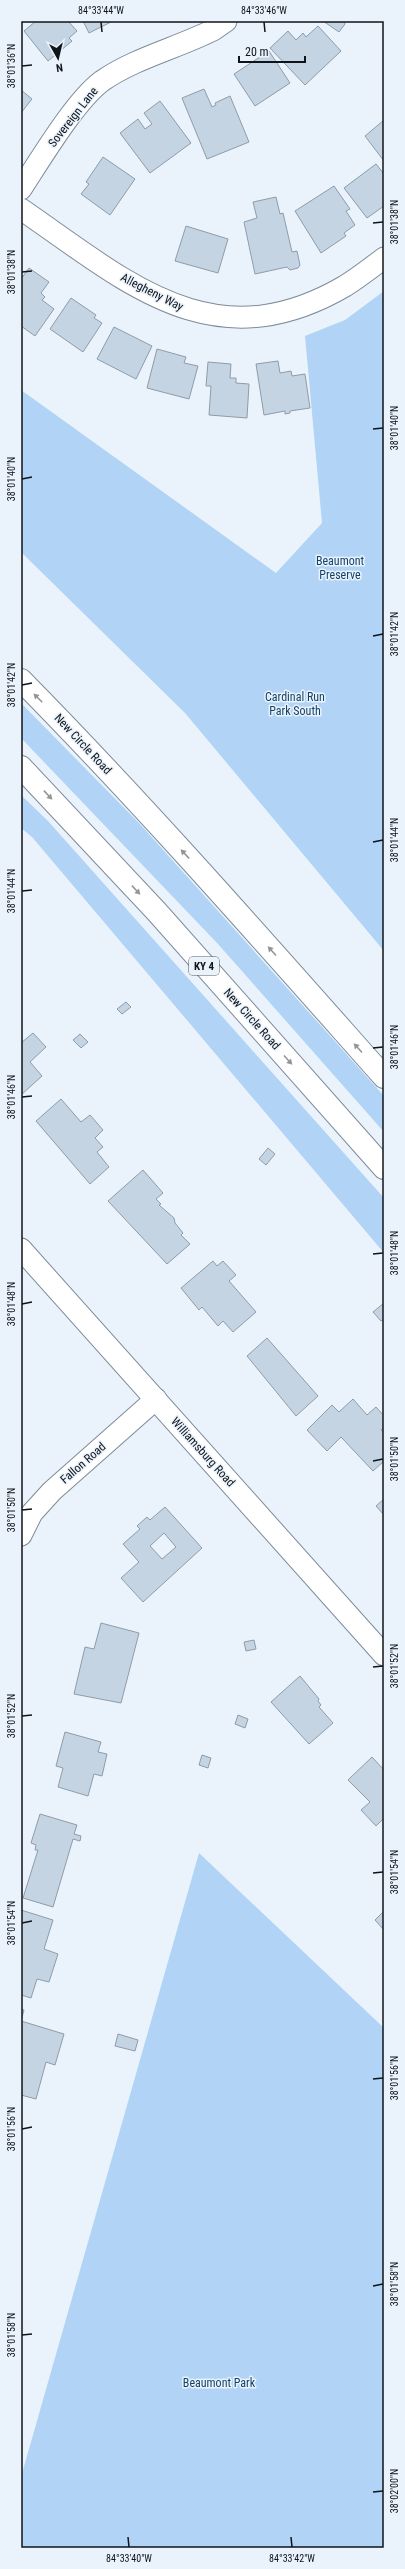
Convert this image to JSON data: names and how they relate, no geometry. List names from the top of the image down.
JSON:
{
  "streets": {
    "highway": ["New Circle Road", "KY 4"],
    "street": [
      "Sovereign Lane",
      "Allegheny Way",
      "Williamsburg Road",
      "Fallon Road"
    ]
  },
  "crossings": [
    ["Williamsburg Road", "Fallon Road"]
  ],
  "parks": ["Beaumont Preserve", "Cardinal Run Park South", "Beaumont Park"],
  "scale_bar": "20 m",
  "north": "bottom",
  "coordinates": [
    "84°33'44\"W",
    "84°33'46\"W",
    "38°01'36\"N",
    "38°01'38\"N",
    "38°01'40\"N",
    "38°01'42\"N",
    "38°01'44\"N",
    "38°01'46\"N",
    "38°01'48\"N",
    "38°01'50\"N",
    "38°01'52\"N",
    "38°01'54\"N",
    "38°01'56\"N",
    "38°01'58\"N",
    "38°02'00\"N",
    "84°33'40\"W",
    "84°33'42\"W"
  ]
}
